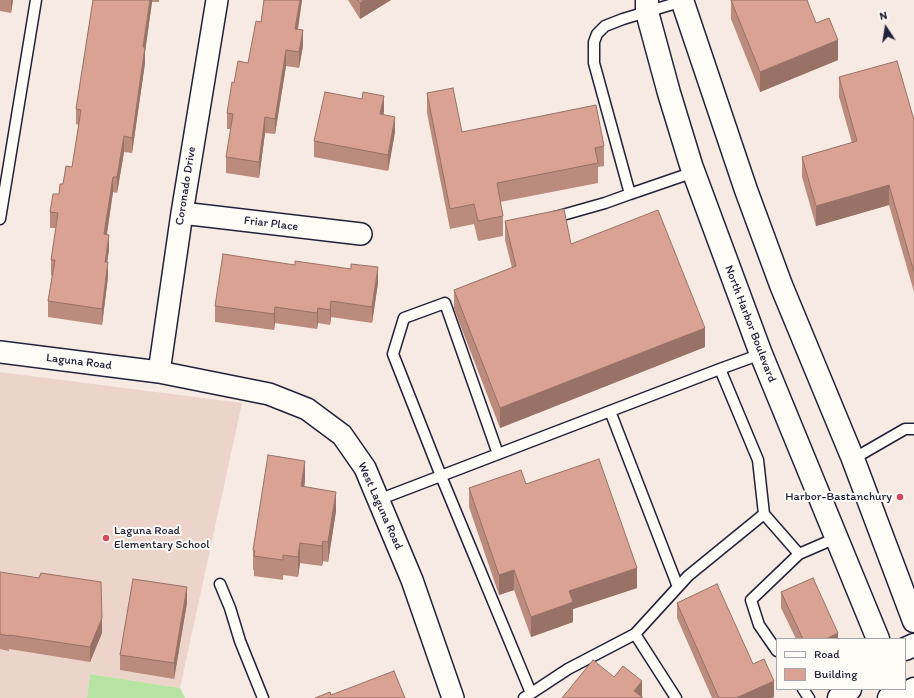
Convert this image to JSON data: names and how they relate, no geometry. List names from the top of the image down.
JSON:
{
  "streets": {
    "main road": ["North Harbor Boulevard"],
    "street": [
      "Coronado Drive",
      "Friar Place",
      "Laguna Road",
      "West Laguna Road"
    ]
  },
  "crossings": [
    ["Coronado Drive", "Friar Place"],
    ["Coronado Drive", "Laguna Road"],
    ["Coronado Drive", "West Laguna Road"],
    ["Laguna Road", "West Laguna Road"]
  ],
  "places": ["Harbor-Bastanchury", "Laguna Road Elementary School"],
  "legend": ["Road", "Building"],
  "north": "top"
}
